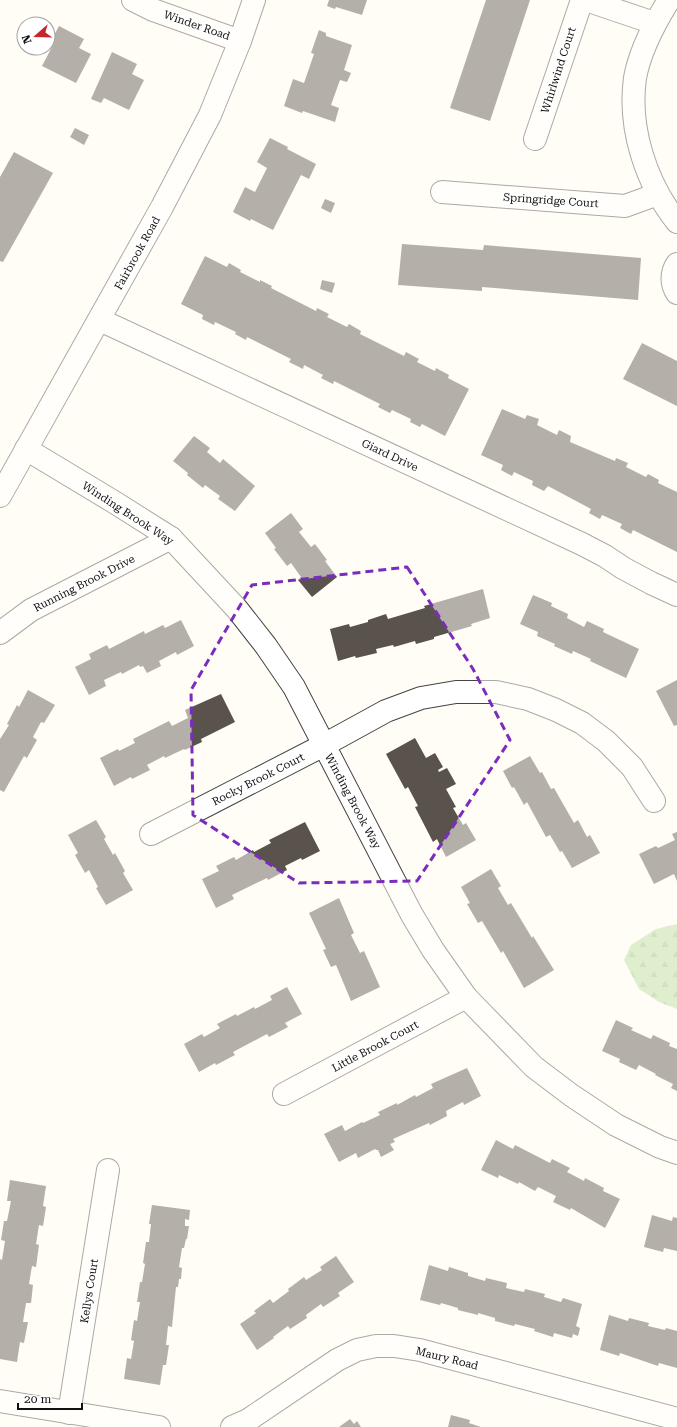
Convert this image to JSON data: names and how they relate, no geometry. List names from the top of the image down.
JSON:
{
  "streets": {
    "street": [
      "Winder Road",
      "Whirlwind Court",
      "Springridge Court",
      "Fairbrook Road",
      "Giard Drive",
      "Winding Brook Way",
      "Running Brook Drive",
      "Rocky Brook Court",
      "Little Brook Court",
      "Kellys Court",
      "Maury Road"
    ]
  },
  "crossings": [
    ["Winder Road", "Fairbrook Road"],
    ["Fairbrook Road", "Giard Drive"],
    ["Fairbrook Road", "Winding Brook Way"],
    ["Winding Brook Way", "Running Brook Drive"],
    ["Winding Brook Way", "Rocky Brook Court"],
    ["Winding Brook Way", "Little Brook Court"]
  ],
  "scale_bar": "20 m",
  "north": "left"
}
